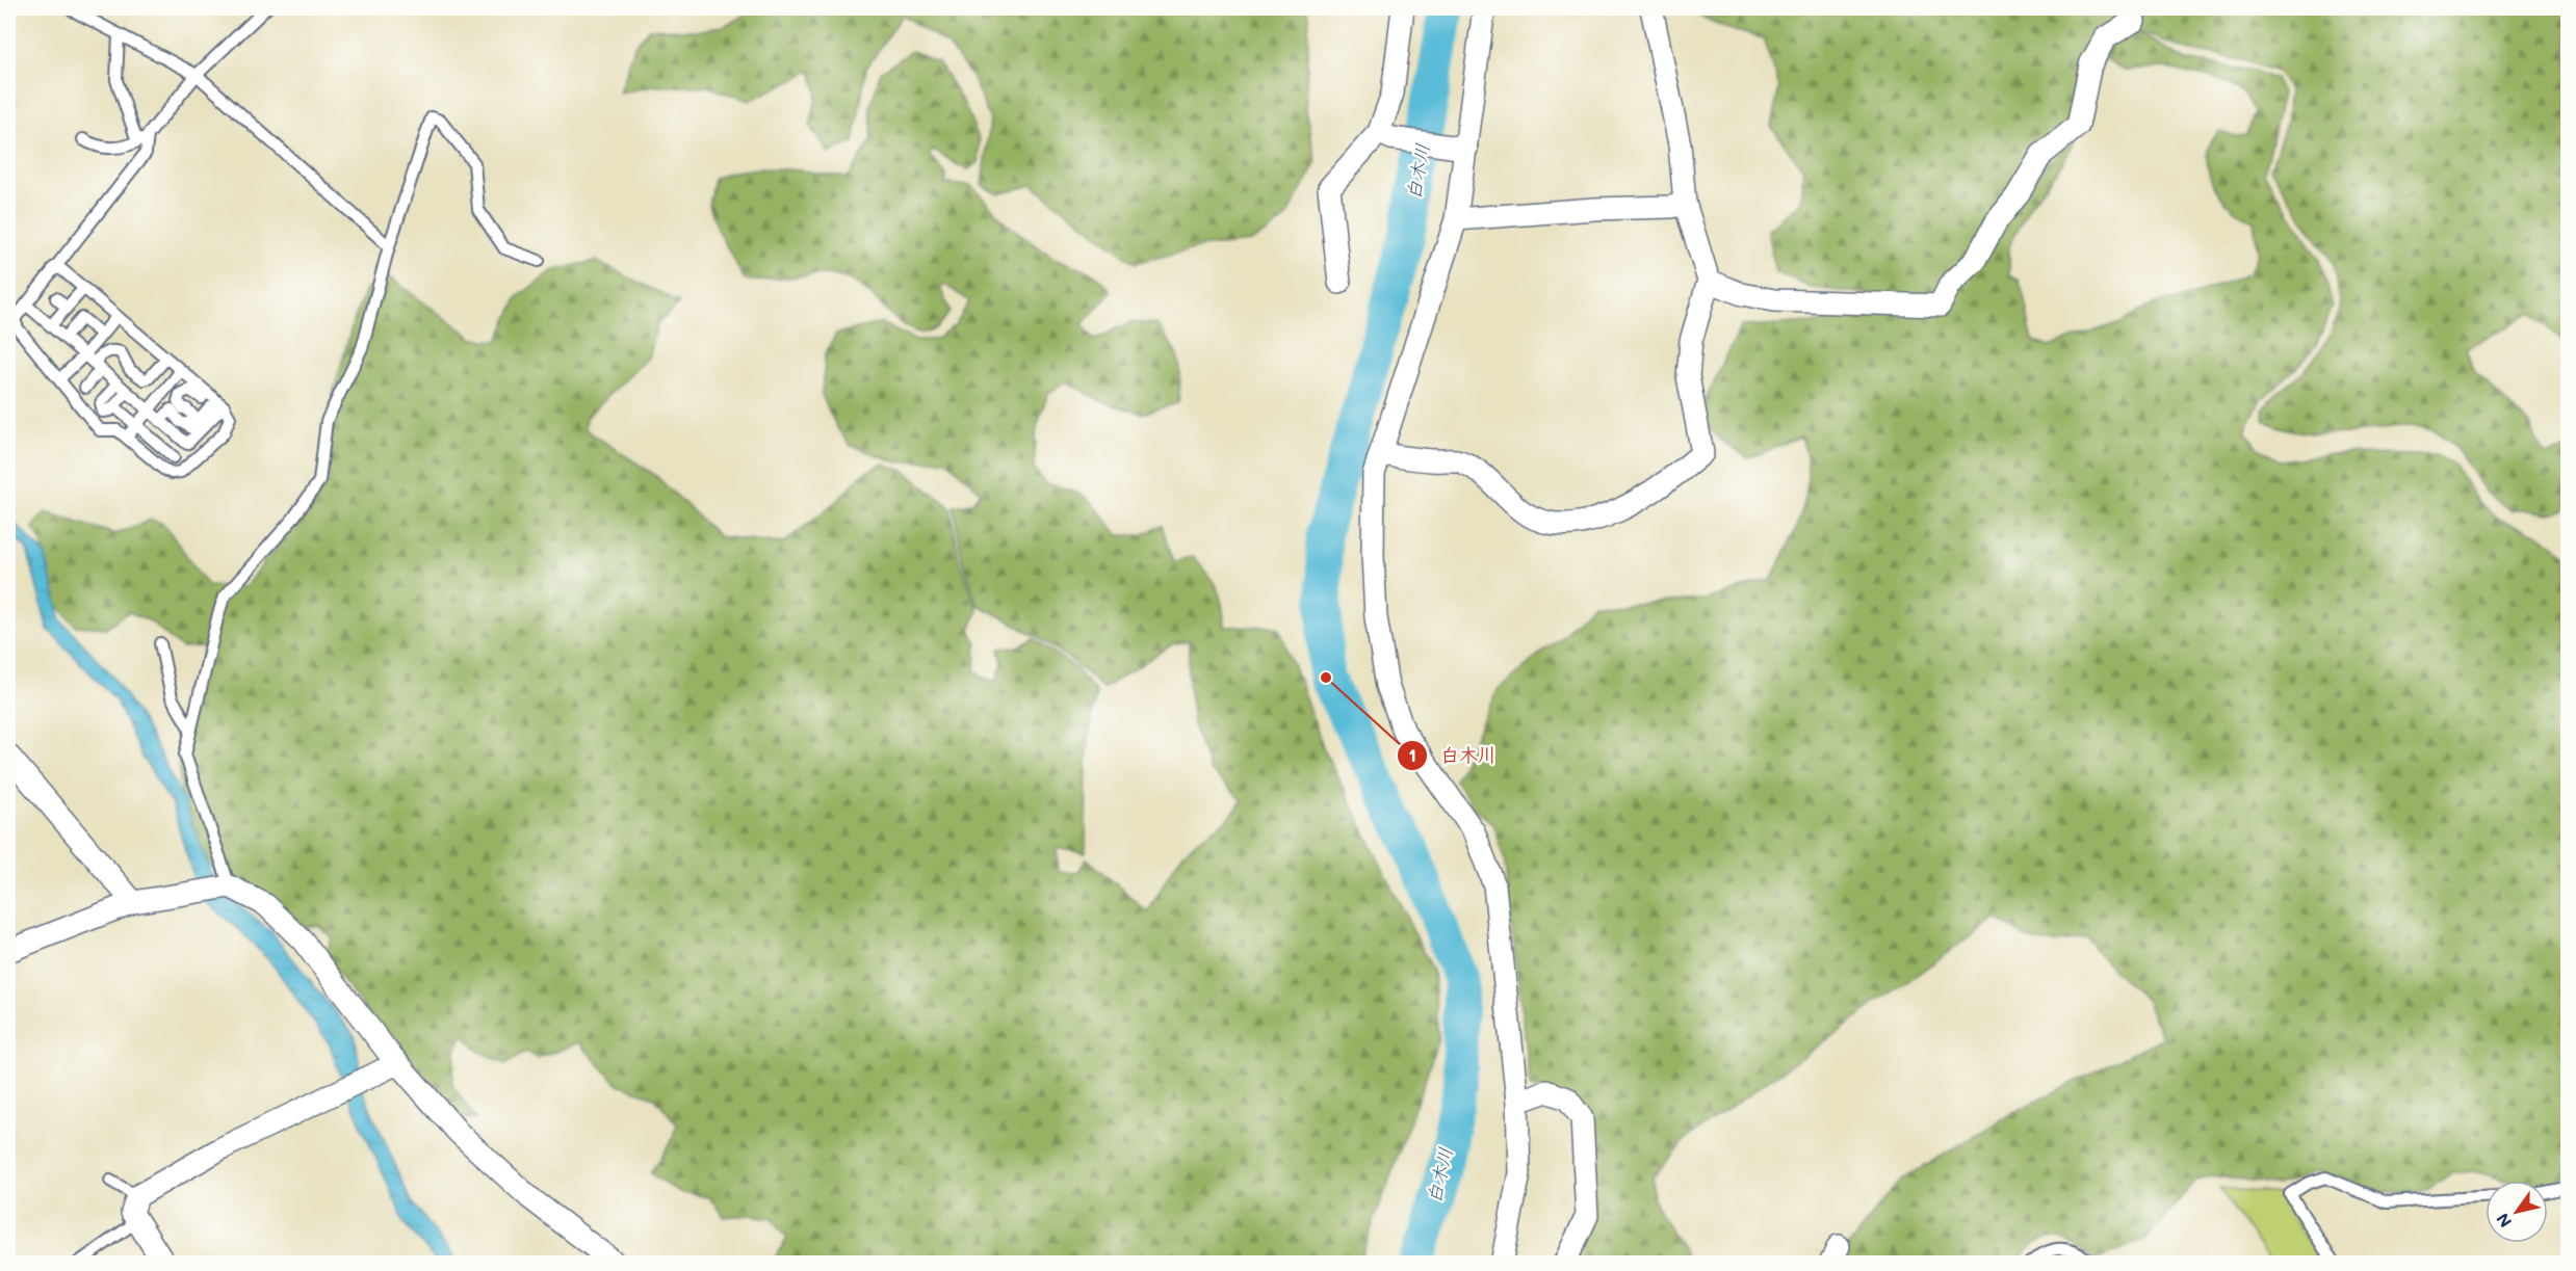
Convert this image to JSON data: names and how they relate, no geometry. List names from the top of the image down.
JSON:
{
  "water": ["白木川"],
  "places": ["白木川"],
  "north": "bottom left"
}
